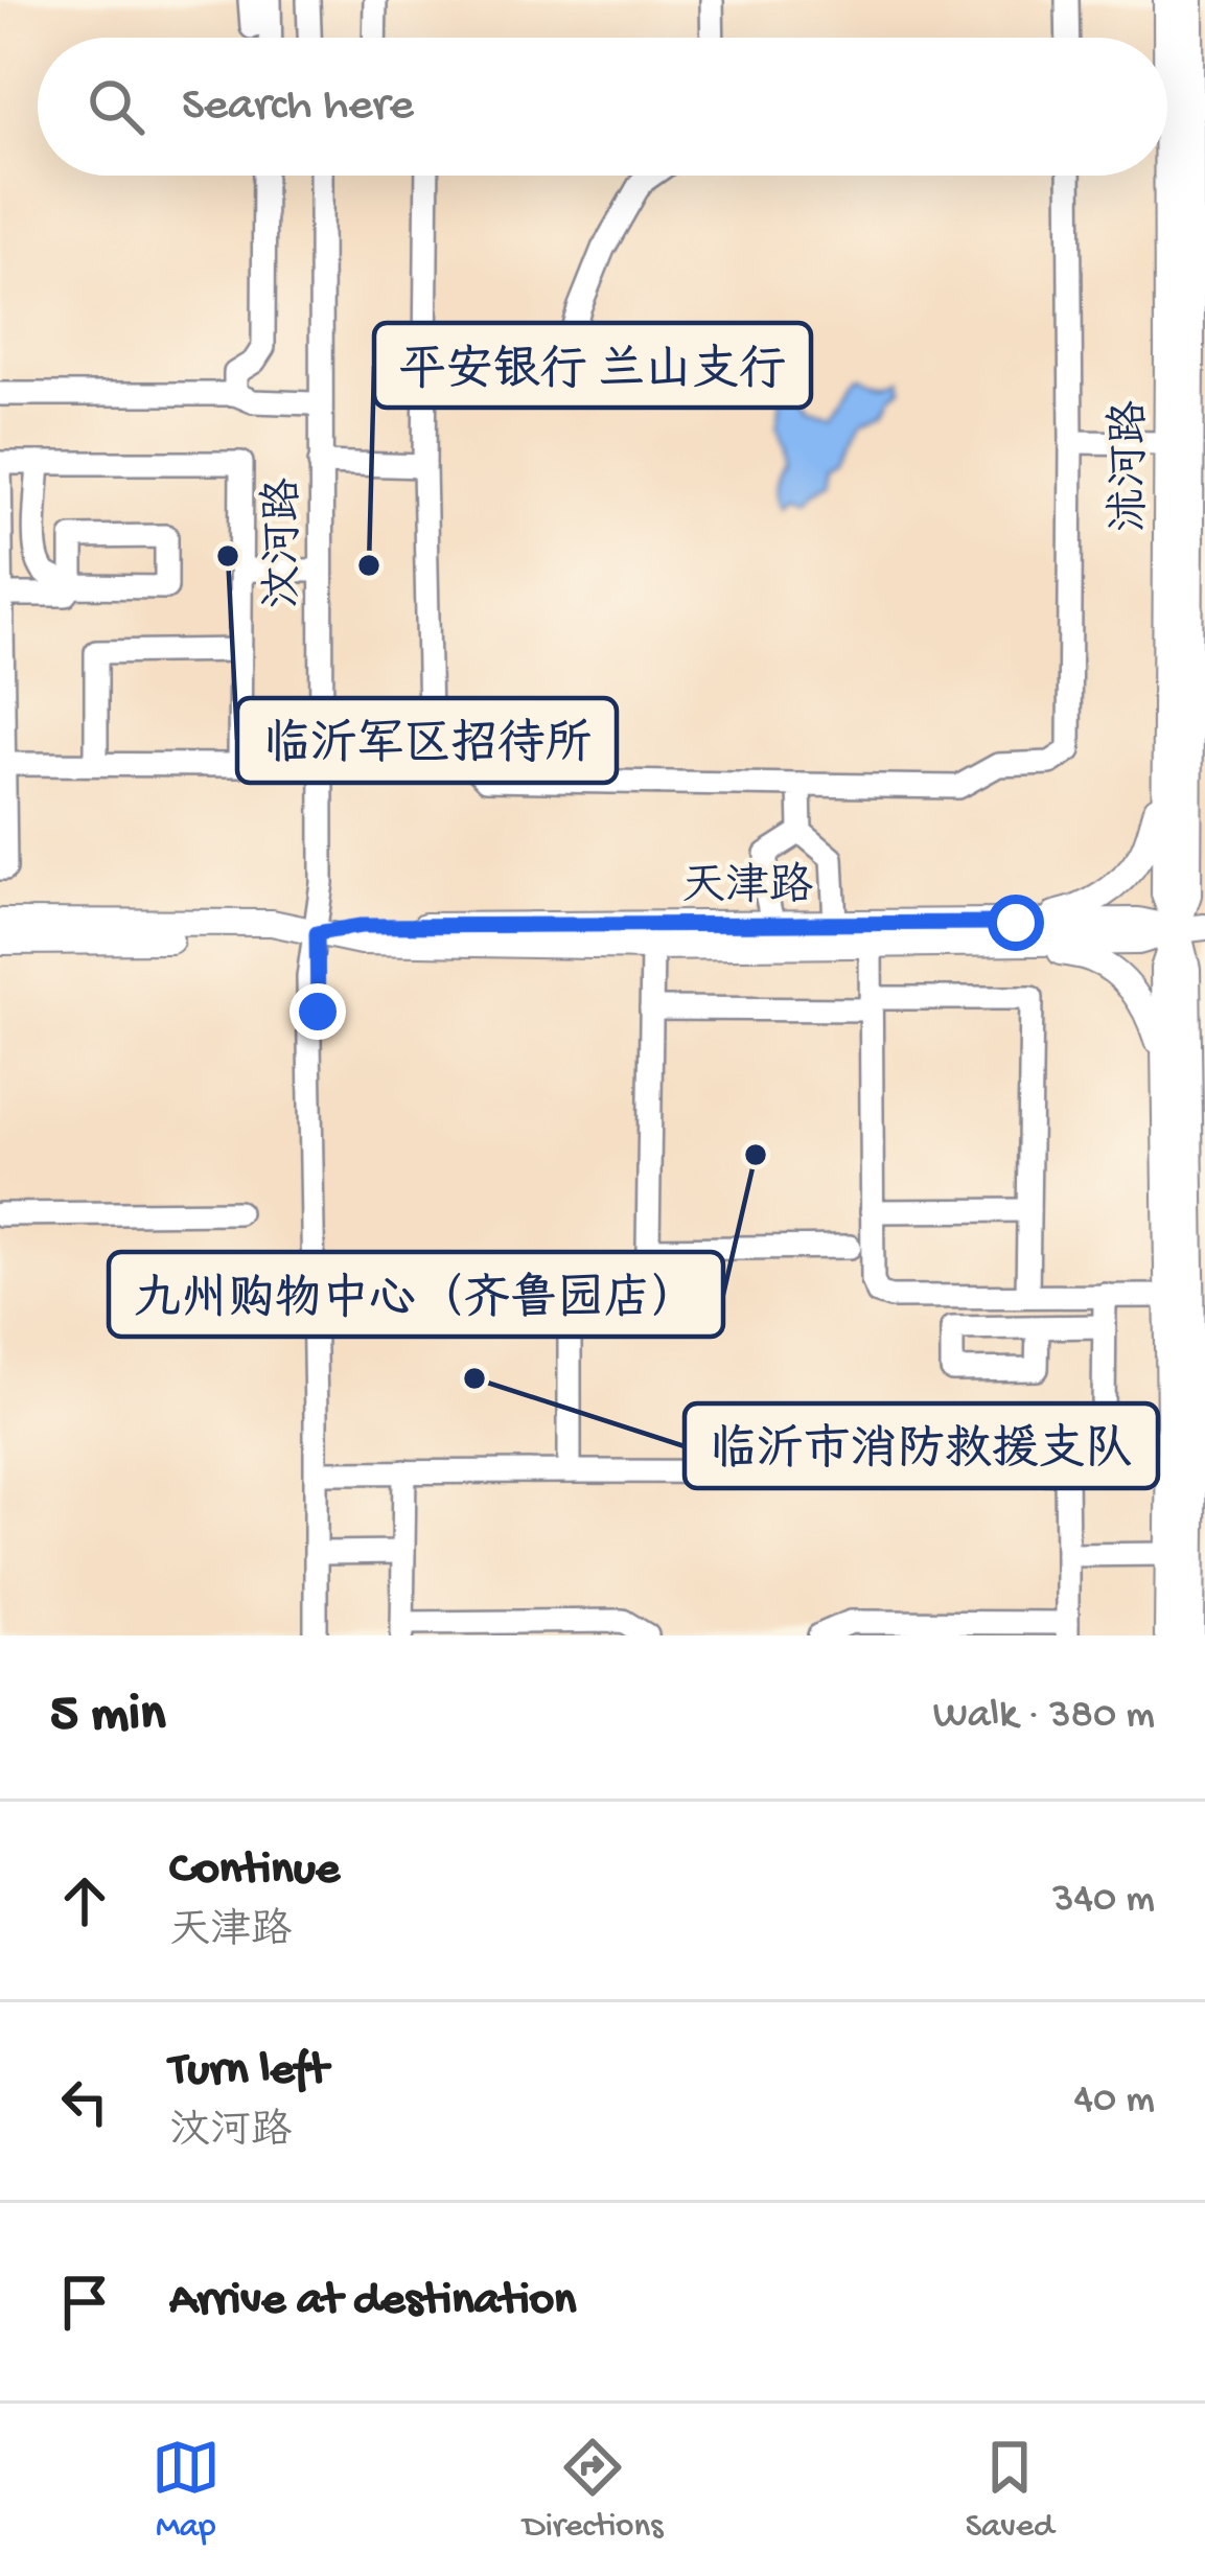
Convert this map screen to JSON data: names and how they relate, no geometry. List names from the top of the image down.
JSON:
{
  "streets": {
    "main road": ["沭河路", "天津路"],
    "street": ["汶河路"]
  },
  "crossings": [
    ["沭河路", "天津路"],
    ["汶河路", "天津路"]
  ],
  "places": [
    "临沂军区招待所",
    "平安银行 兰山支行",
    "九州购物中心（齐鲁园店）",
    "临沂市消防救援支队"
  ],
  "page": {
    "search": "Search here",
    "heading": ["5 min", "Walk · 380 m"],
    "list": [
      ["Continue", "天津路", "340 m"],
      ["Turn left", "汶河路", "40 m"],
      "Arrive at destination"
    ],
    "nav": ["Map", "Directions", "Saved"]
  }
}
